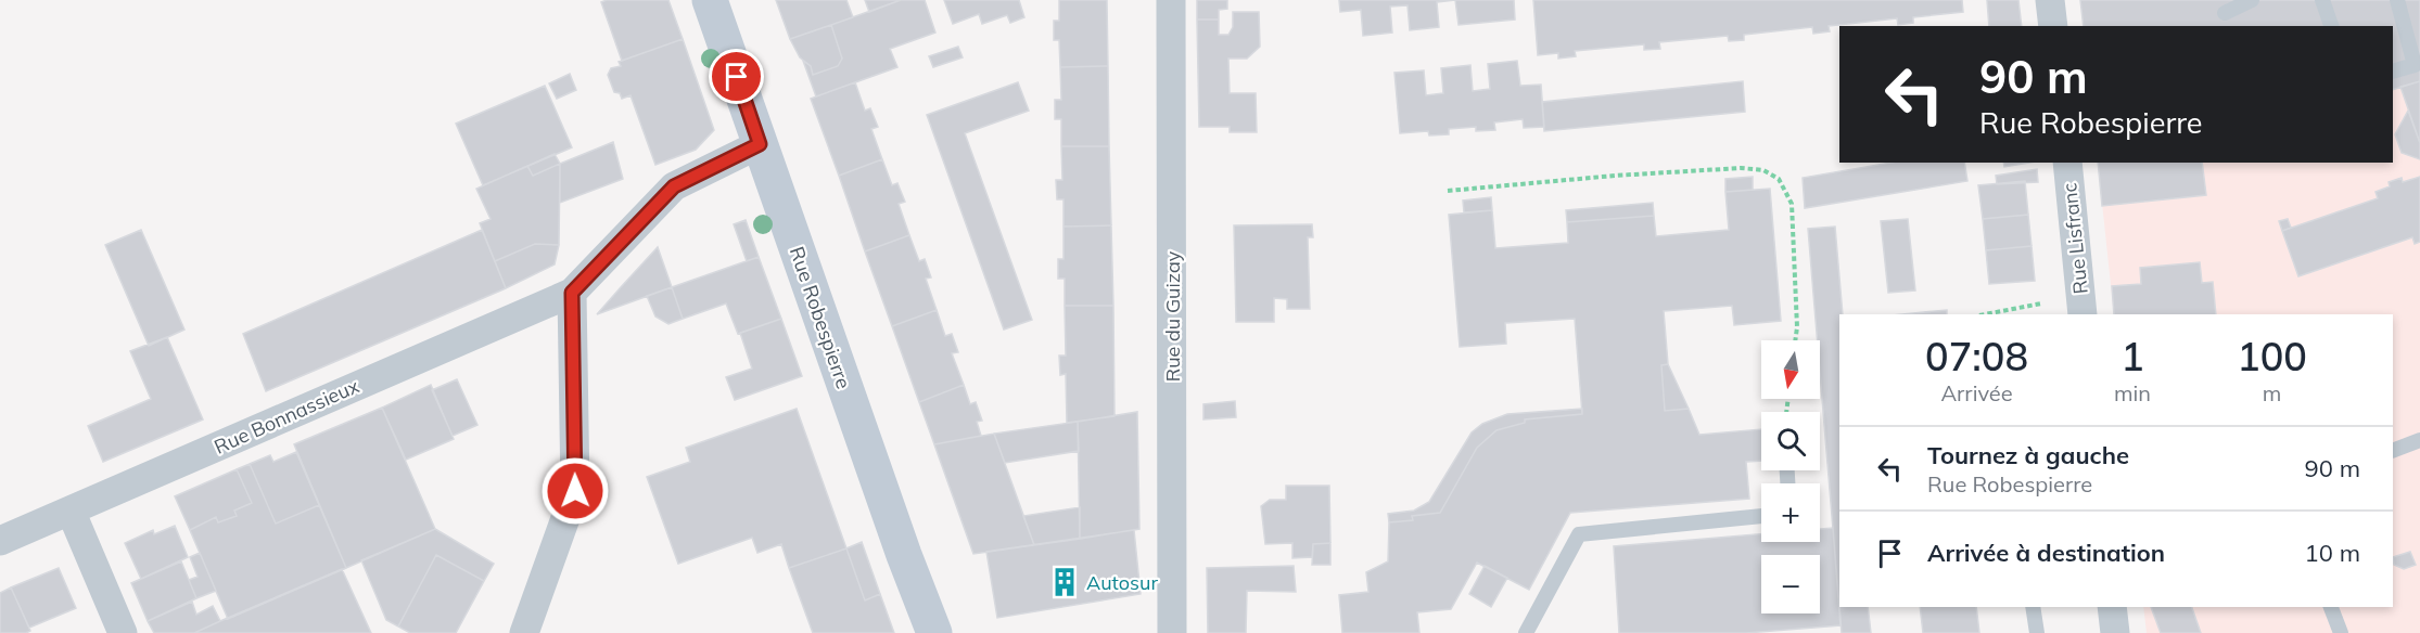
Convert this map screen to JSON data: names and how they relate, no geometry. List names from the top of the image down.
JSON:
{
  "streets": {
    "main road": ["Rue Robespierre"],
    "street": ["Rue Lisfranc", "Rue du Guizay", "Rue Bonnassieux"]
  },
  "places": {
    "building": ["Autosur"]
  },
  "north": "bottom",
  "page": {
    "turn": ["90 m", "Rue Robespierre"],
    "eta": [
      "07:08",
      "Arrivée",
      "1",
      "min",
      "100",
      "m"
    ],
    "map_buttons": ["+", "−"],
    "list": [
      {
        "name": "Tournez à gauche",
        "note": "Rue Robespierre",
        "value": "90 m"
      },
      {
        "name": "Arrivée à destination",
        "value": "10 m"
      }
    ]
  }
}
